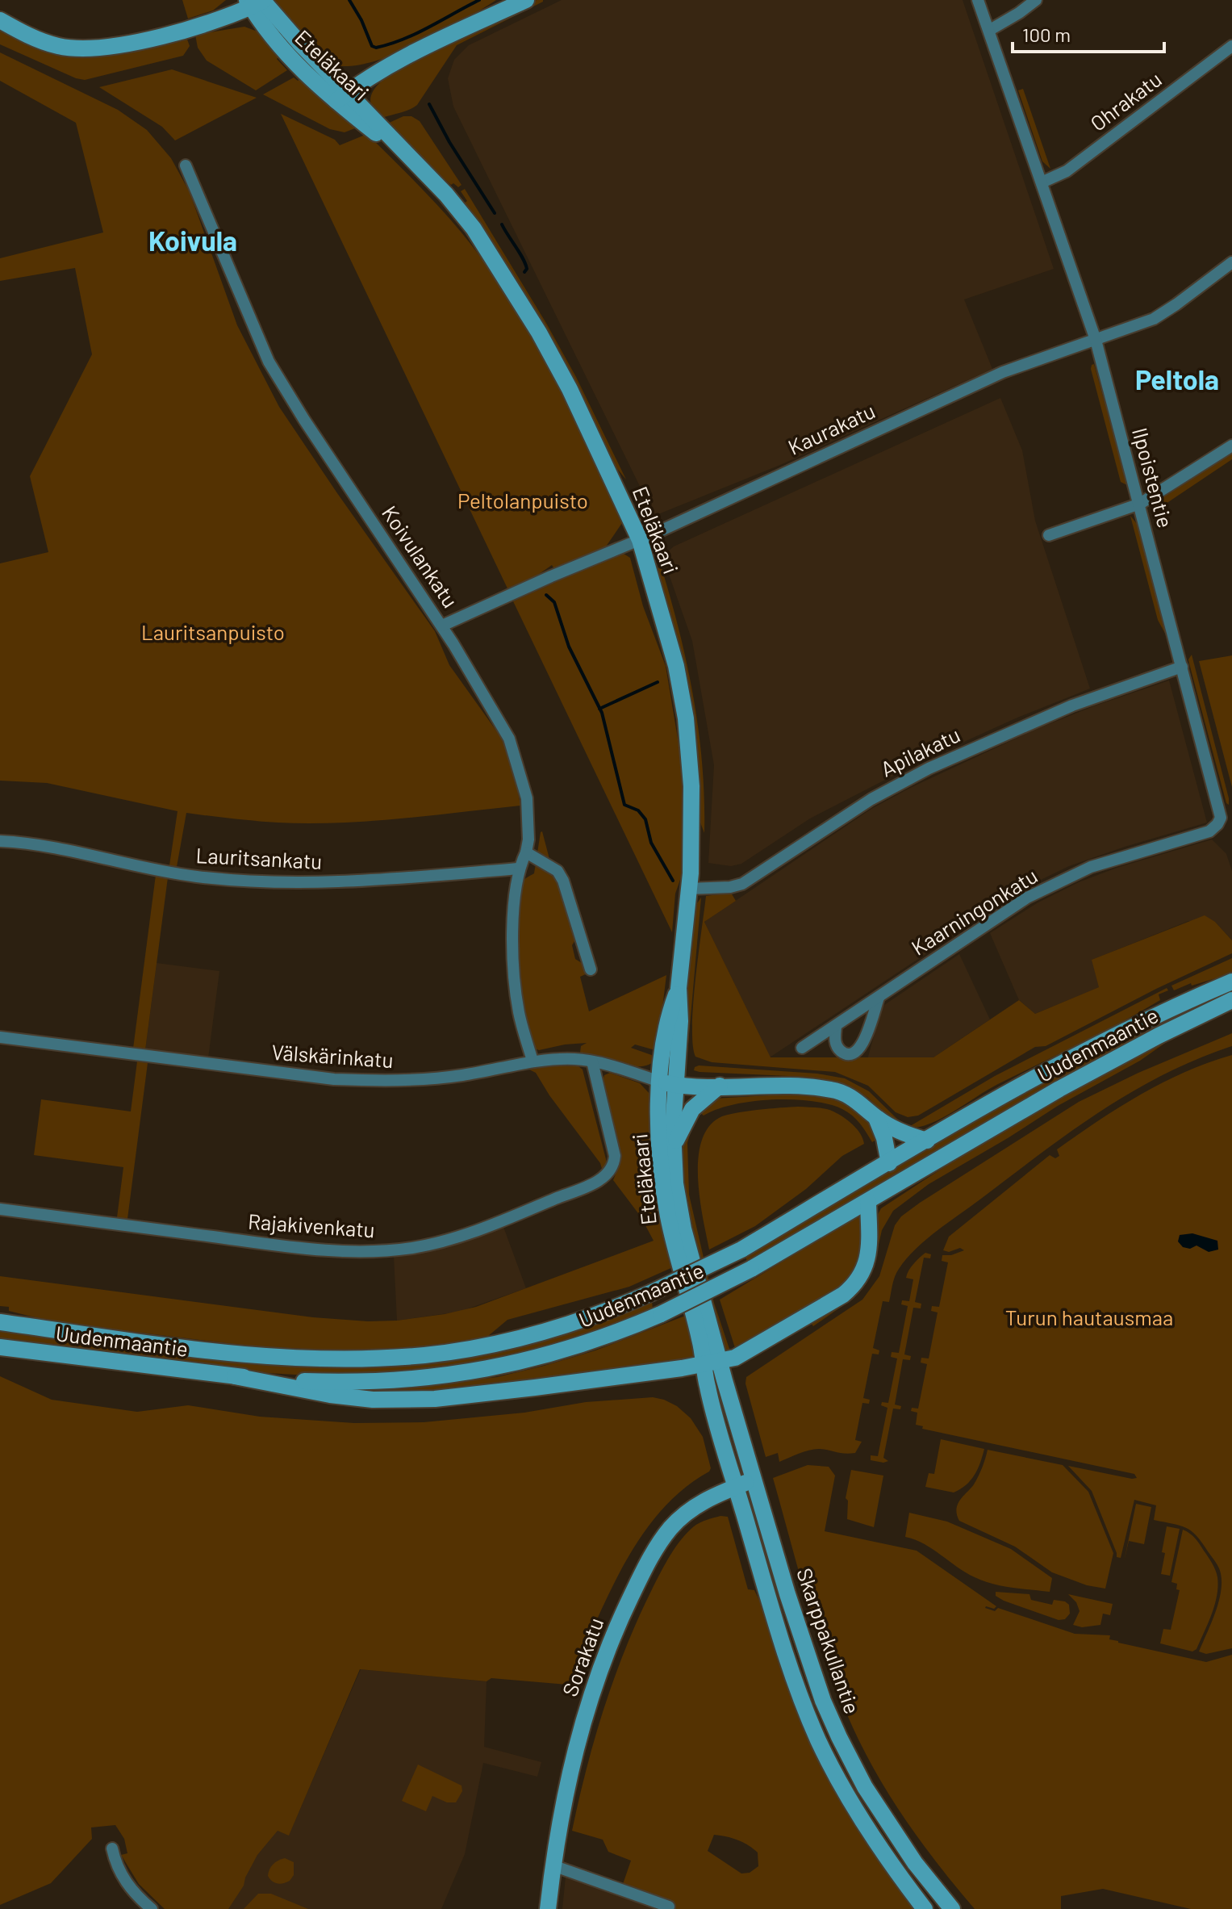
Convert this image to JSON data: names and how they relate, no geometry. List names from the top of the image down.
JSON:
{
  "streets": {
    "main road": [
      "Eteläkaari",
      "Uudenmaantie",
      "Skarppakullantie",
      "Sorakatu"
    ],
    "street": [
      "Ohrakatu",
      "Kaurakatu",
      "Ilpoistentie",
      "Koivulankatu",
      "Apilakatu",
      "Lauritsankatu",
      "Kaarningonkatu",
      "Välskärinkatu",
      "Rajakivenkatu"
    ]
  },
  "crossings": [
    ["Eteläkaari", "Kaurakatu"],
    ["Eteläkaari", "Apilakatu"],
    ["Eteläkaari", "Välskärinkatu"],
    ["Eteläkaari", "Skarppakullantie"],
    ["Ohrakatu", "Ilpoistentie"],
    ["Kaurakatu", "Ilpoistentie"],
    ["Kaurakatu", "Koivulankatu"],
    ["Ilpoistentie", "Apilakatu"],
    ["Ilpoistentie", "Kaarningonkatu"],
    ["Välskärinkatu", "Rajakivenkatu"],
    ["Skarppakullantie", "Sorakatu"]
  ],
  "districts": ["Koivula", "Peltola"],
  "parks": ["Peltolanpuisto", "Lauritsanpuisto", "Turun hautausmaa"],
  "scale_bar": "100 m"
}
